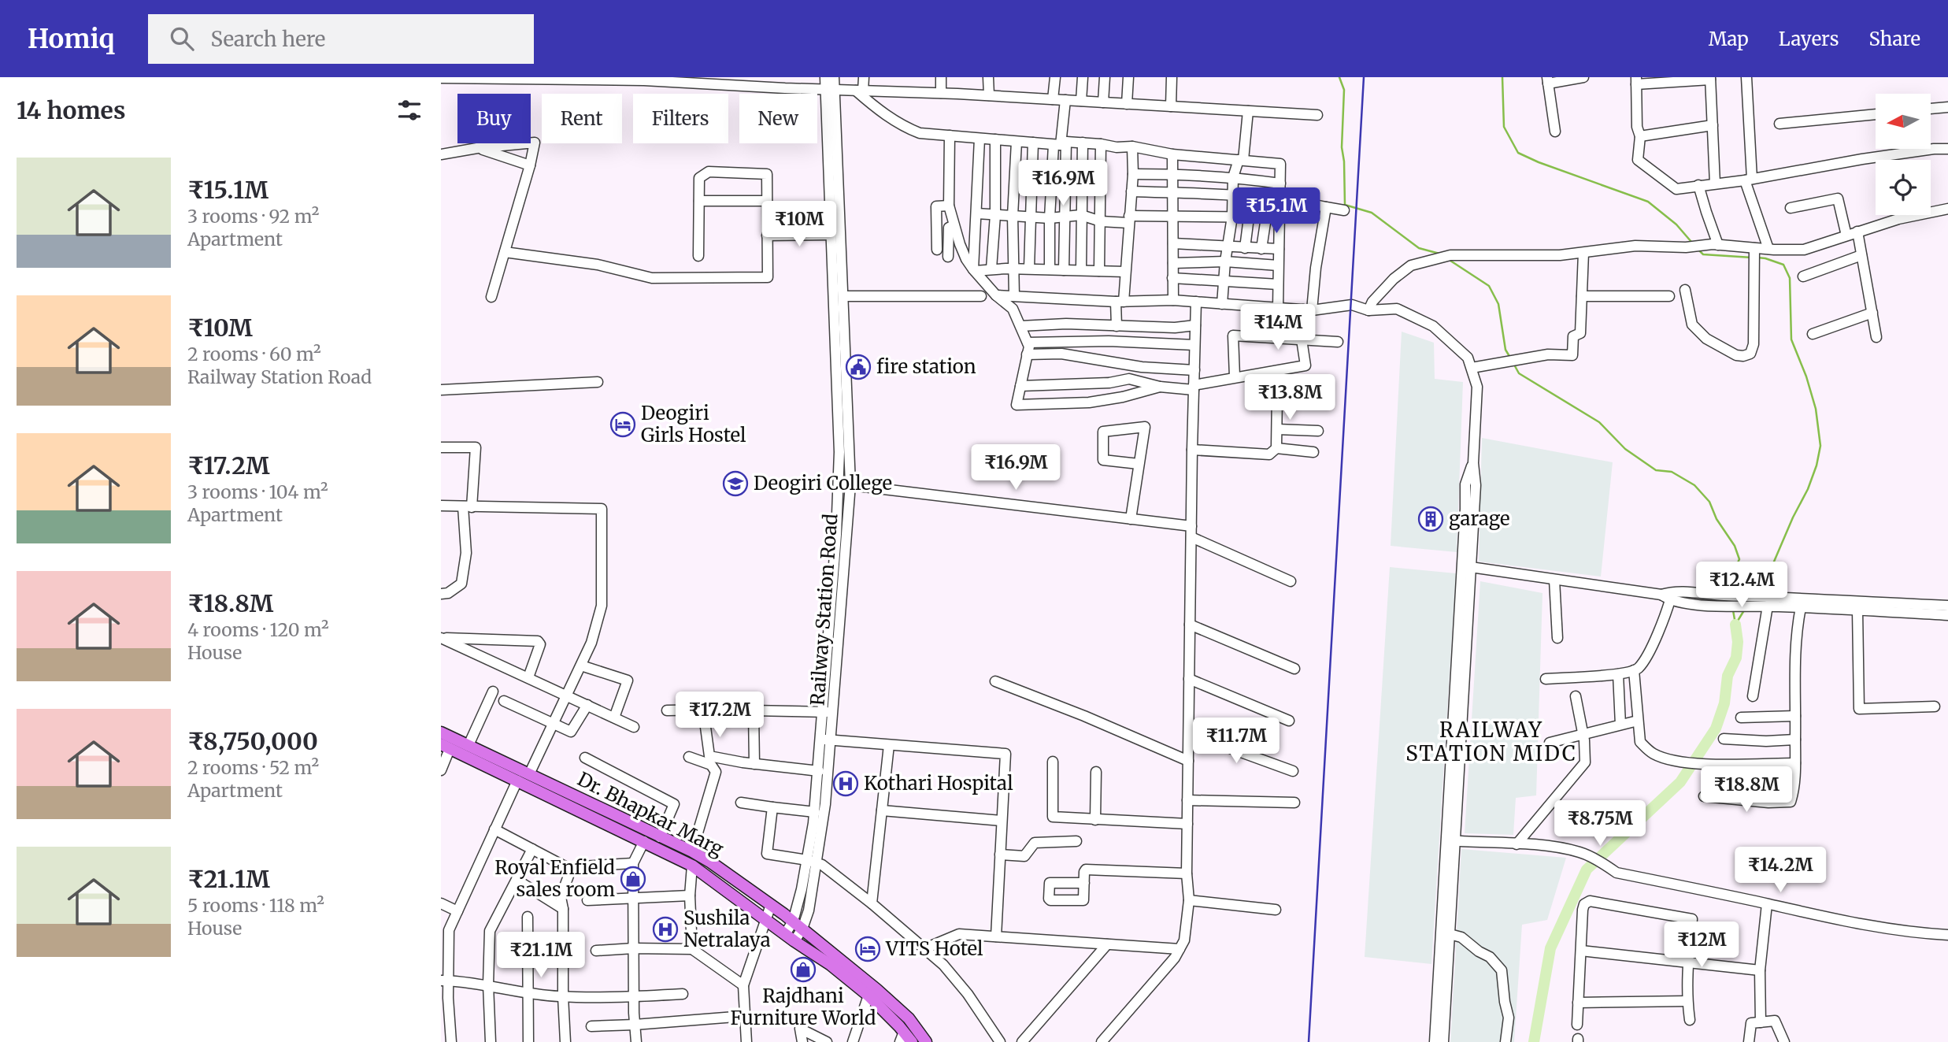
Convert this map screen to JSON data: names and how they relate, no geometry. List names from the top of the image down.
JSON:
{
  "streets": {
    "main road": ["Dr. Bhapkar Marg"],
    "street": ["Railway Station Road"]
  },
  "crossings": [
    ["Railway Station Road", "Dr. Bhapkar Marg"]
  ],
  "districts": ["RAILWAY STATION MIDC"],
  "places": {
    "public building": ["fire station"],
    "hotel": ["Deogiri Girls Hostel", "VITS Hotel"],
    "school or university": ["Deogiri College"],
    "building": ["garage"],
    "hospital": ["Kothari Hospital", "Sushila Netralaya"],
    "shop": ["Royal Enfield sales room", "Rajdhani Furniture World"]
  },
  "north": "left",
  "page": {
    "header": "Homiq",
    "search": "Search here",
    "nav": ["Map", "Layers", "Share"],
    "heading": "14 homes",
    "chip": [
      "Buy",
      "Rent",
      "Filters",
      "New"
    ],
    "list": [
      {
        "name": "₹15.1M",
        "note": "3 rooms · 92 m² · Apartment"
      },
      {
        "name": "₹10M",
        "note": "2 rooms · 60 m² · Railway Station Road"
      },
      {
        "name": "₹17.2M",
        "note": "3 rooms · 104 m² · Apartment"
      },
      {
        "name": "₹18.8M",
        "note": "4 rooms · 120 m² · House"
      },
      {
        "name": "₹8,750,000",
        "note": "2 rooms · 52 m² · Apartment"
      },
      {
        "name": "₹21.1M",
        "note": "5 rooms · 118 m² · House"
      }
    ],
    "price": [
      "₹16.9M",
      "₹15.1M",
      "₹10M",
      "₹14M",
      "₹13.8M",
      "₹16.9M",
      "₹12.4M",
      "₹17.2M",
      "₹11.7M",
      "₹18.8M",
      "₹8.75M",
      "₹14.2M",
      "₹12M",
      "₹21.1M"
    ]
  }
}
